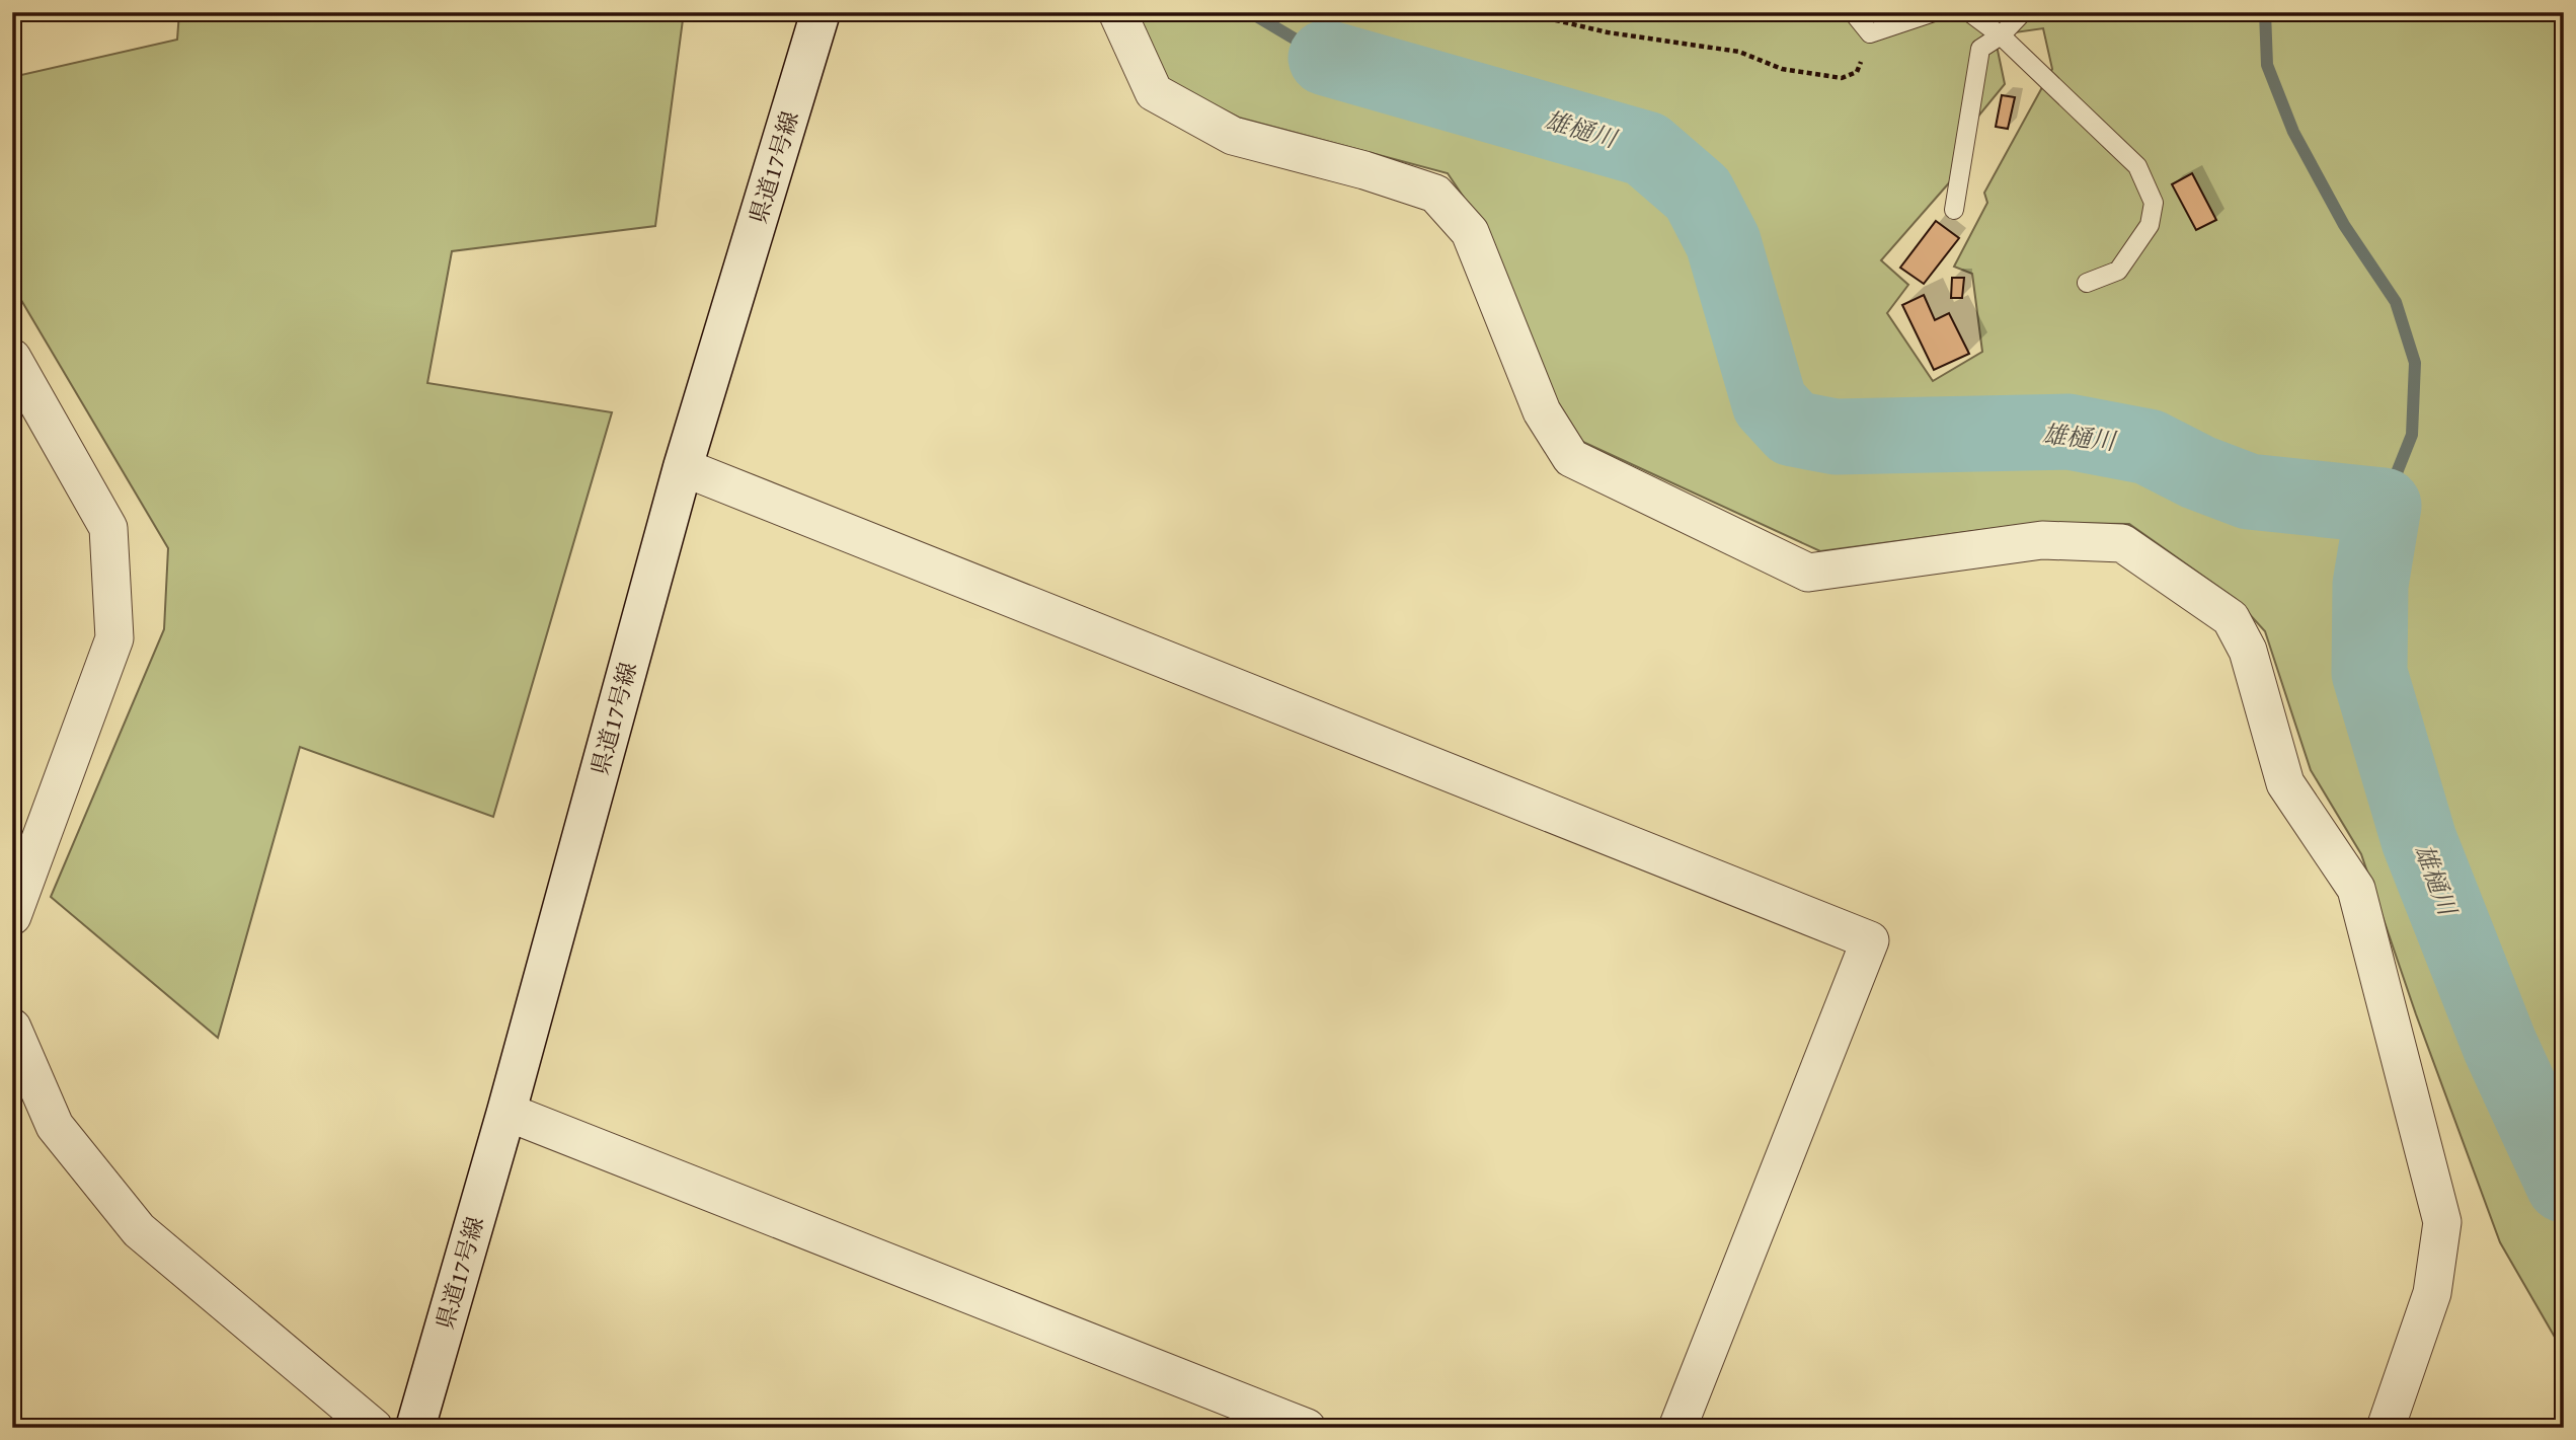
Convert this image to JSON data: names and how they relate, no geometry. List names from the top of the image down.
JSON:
{
  "streets": {
    "main road": ["県道17号線"]
  },
  "water": ["雄樋川"]
}
